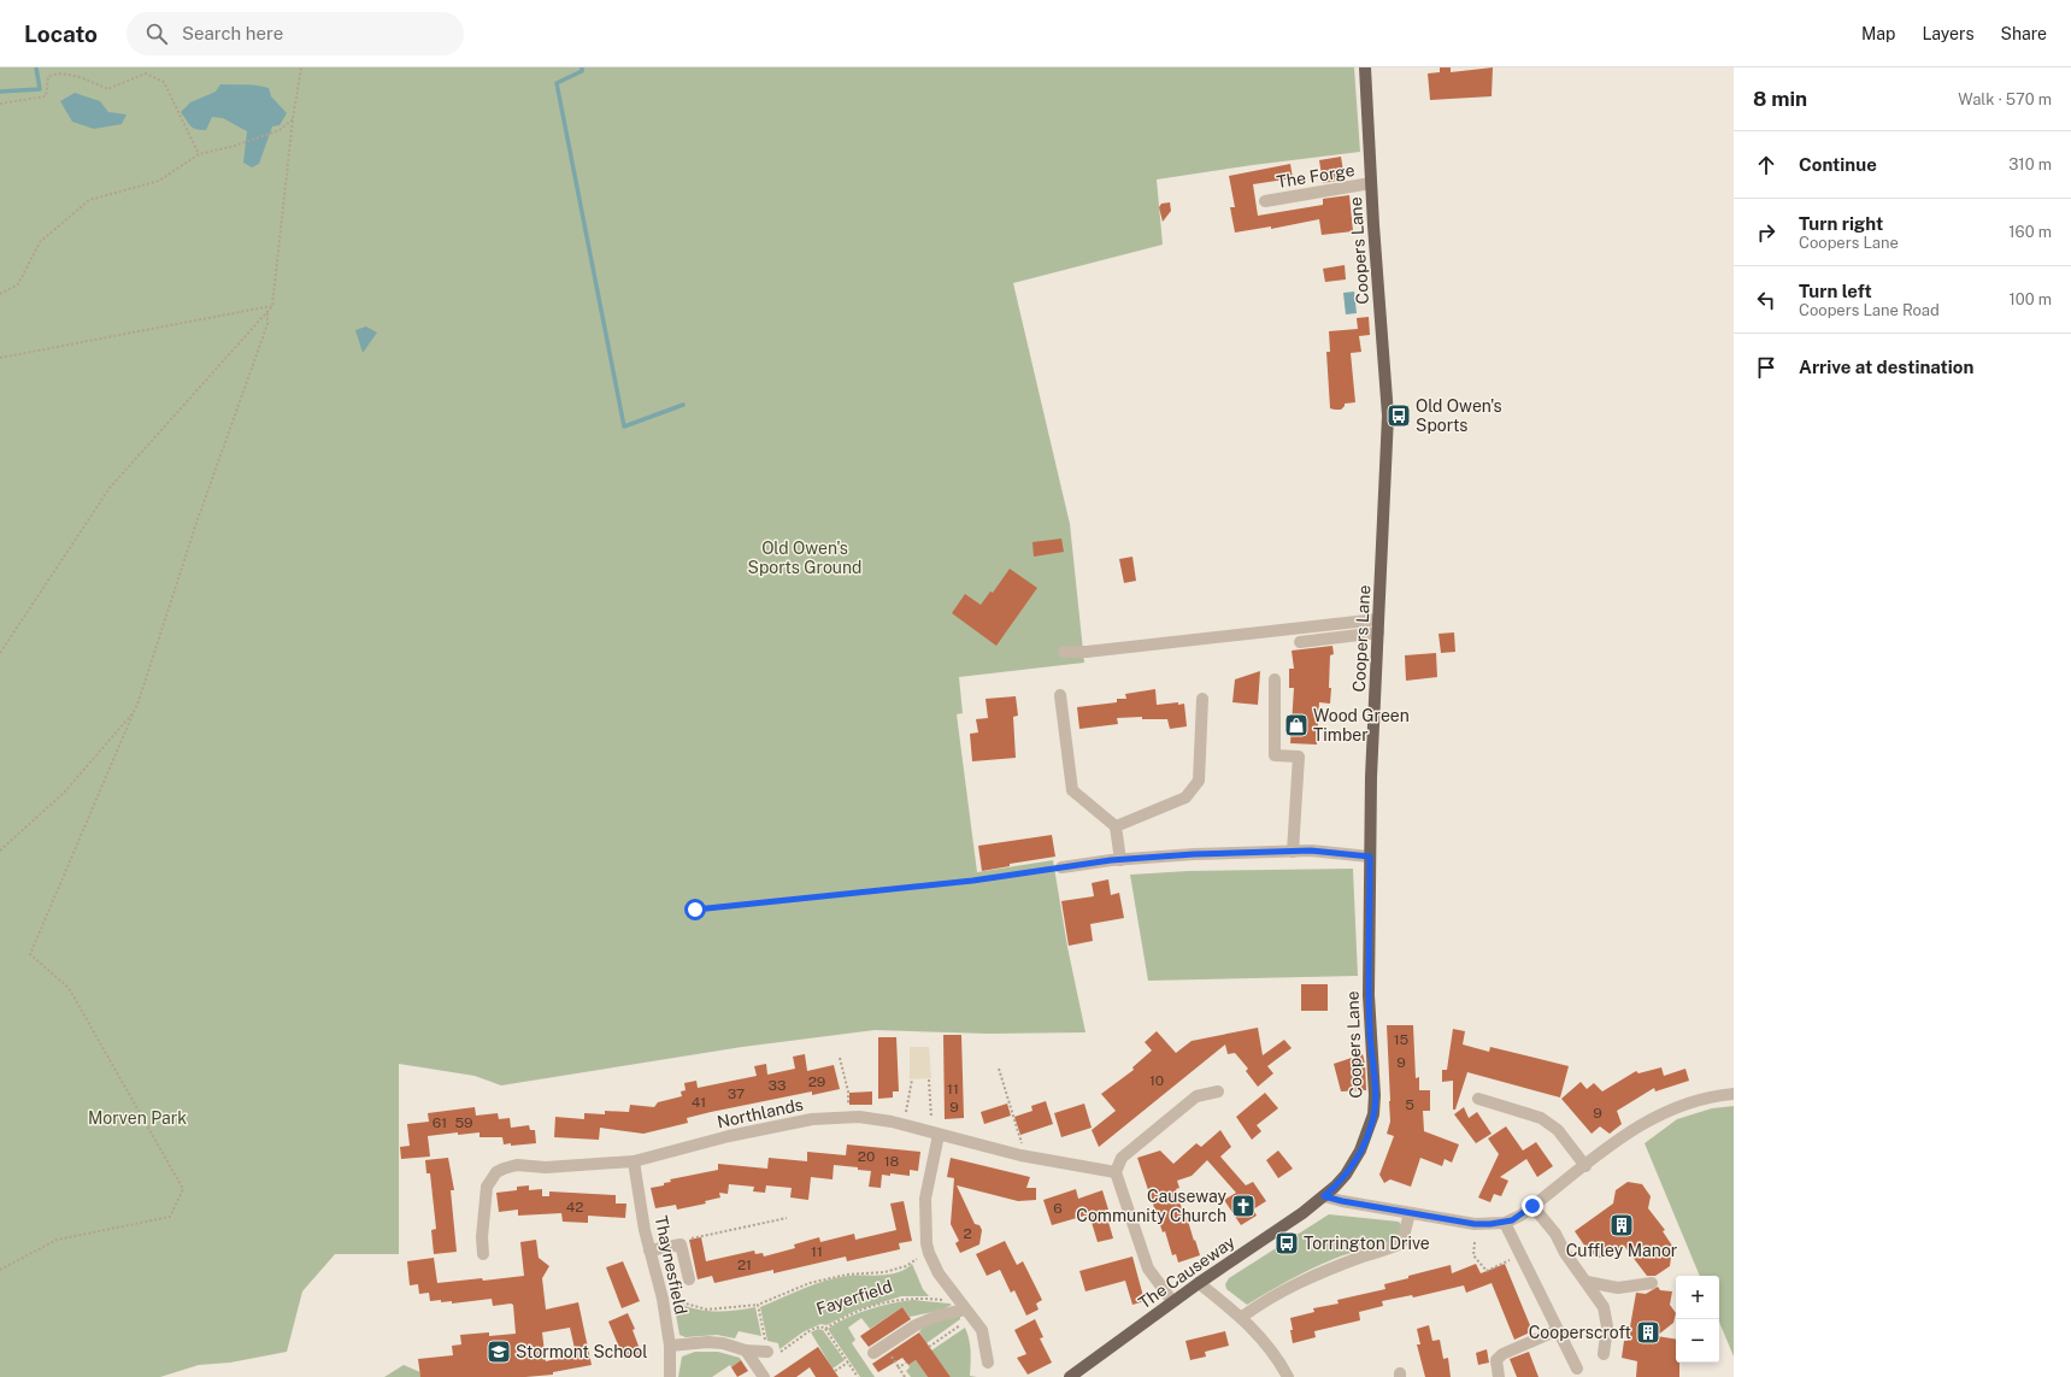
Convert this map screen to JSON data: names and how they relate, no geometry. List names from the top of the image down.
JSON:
{
  "streets": {
    "main road": ["Coopers Lane", "The Causeway"],
    "street": ["The Forge", "Northlands", "Thaynesfield"],
    "path": ["Fayerfield"]
  },
  "crossings": [
    ["The Forge", "Coopers Lane"],
    ["Coopers Lane", "The Causeway"],
    ["Northlands", "Thaynesfield"],
    ["Thaynesfield", "Fayerfield"]
  ],
  "parks": ["Old Owen's Sports Ground", "Morven Park"],
  "places": {
    "bus stop": ["Old Owen's Sports", "Torrington Drive"],
    "shop": ["Wood Green Timber"],
    "church": ["Causeway Community Church"],
    "building": ["Cuffley Manor", "Cooperscroft"],
    "school or university": ["Stormont School"]
  },
  "house_numbers": [
    "15",
    "9",
    "10",
    "29",
    "33",
    "11",
    "37",
    "41",
    "5",
    "9",
    "9",
    "61",
    "59",
    "20",
    "18",
    "42",
    "6",
    "2",
    "11",
    "21"
  ],
  "page": {
    "header": "Locato",
    "search": "Search here",
    "nav": ["Map", "Layers", "Share"],
    "heading": ["8 min", "Walk · 570 m"],
    "list": [
      ["Continue", "310 m"],
      ["Turn right", "Coopers Lane", "160 m"],
      ["Turn left", "Coopers Lane Road", "100 m"],
      "Arrive at destination"
    ],
    "map_buttons": ["+", "−"]
  }
}
